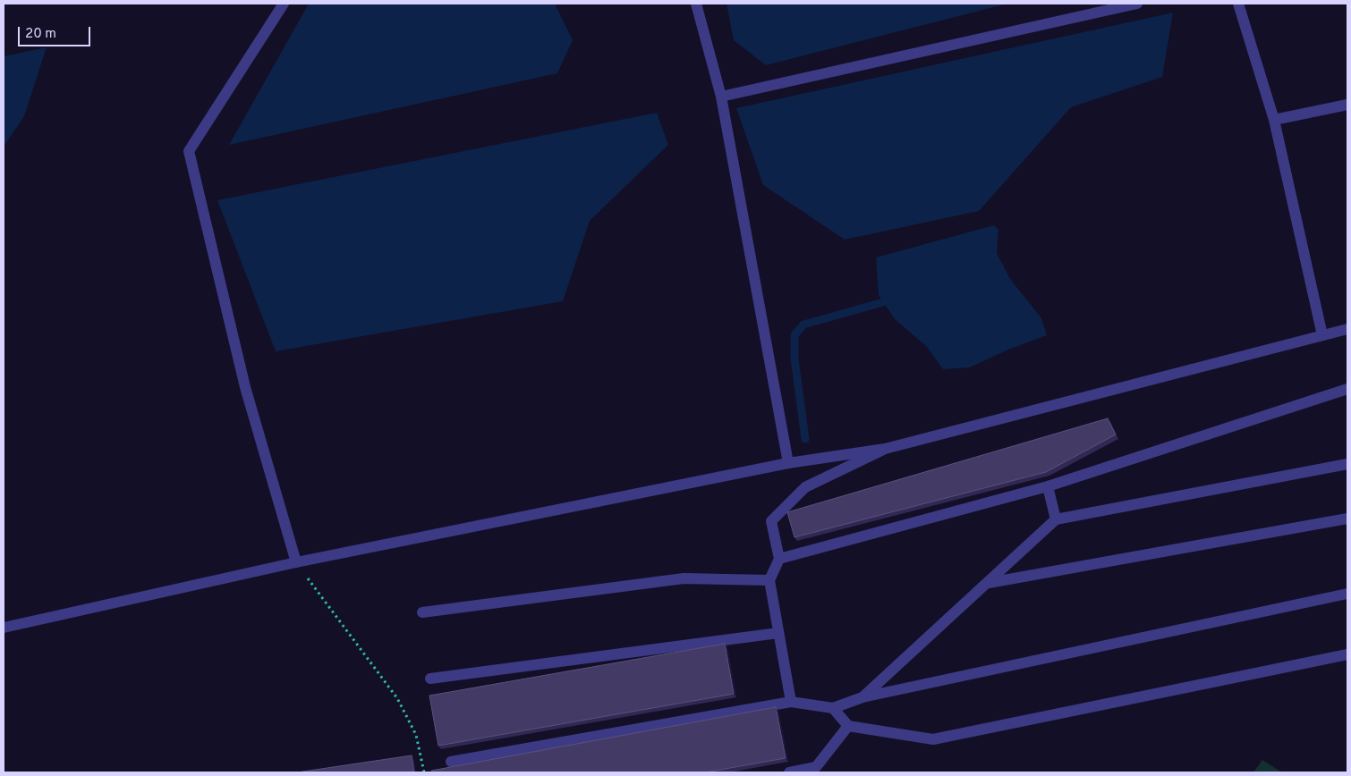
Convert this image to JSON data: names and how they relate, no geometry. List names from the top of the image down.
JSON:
{
  "scale_bar": "20 m"
}
